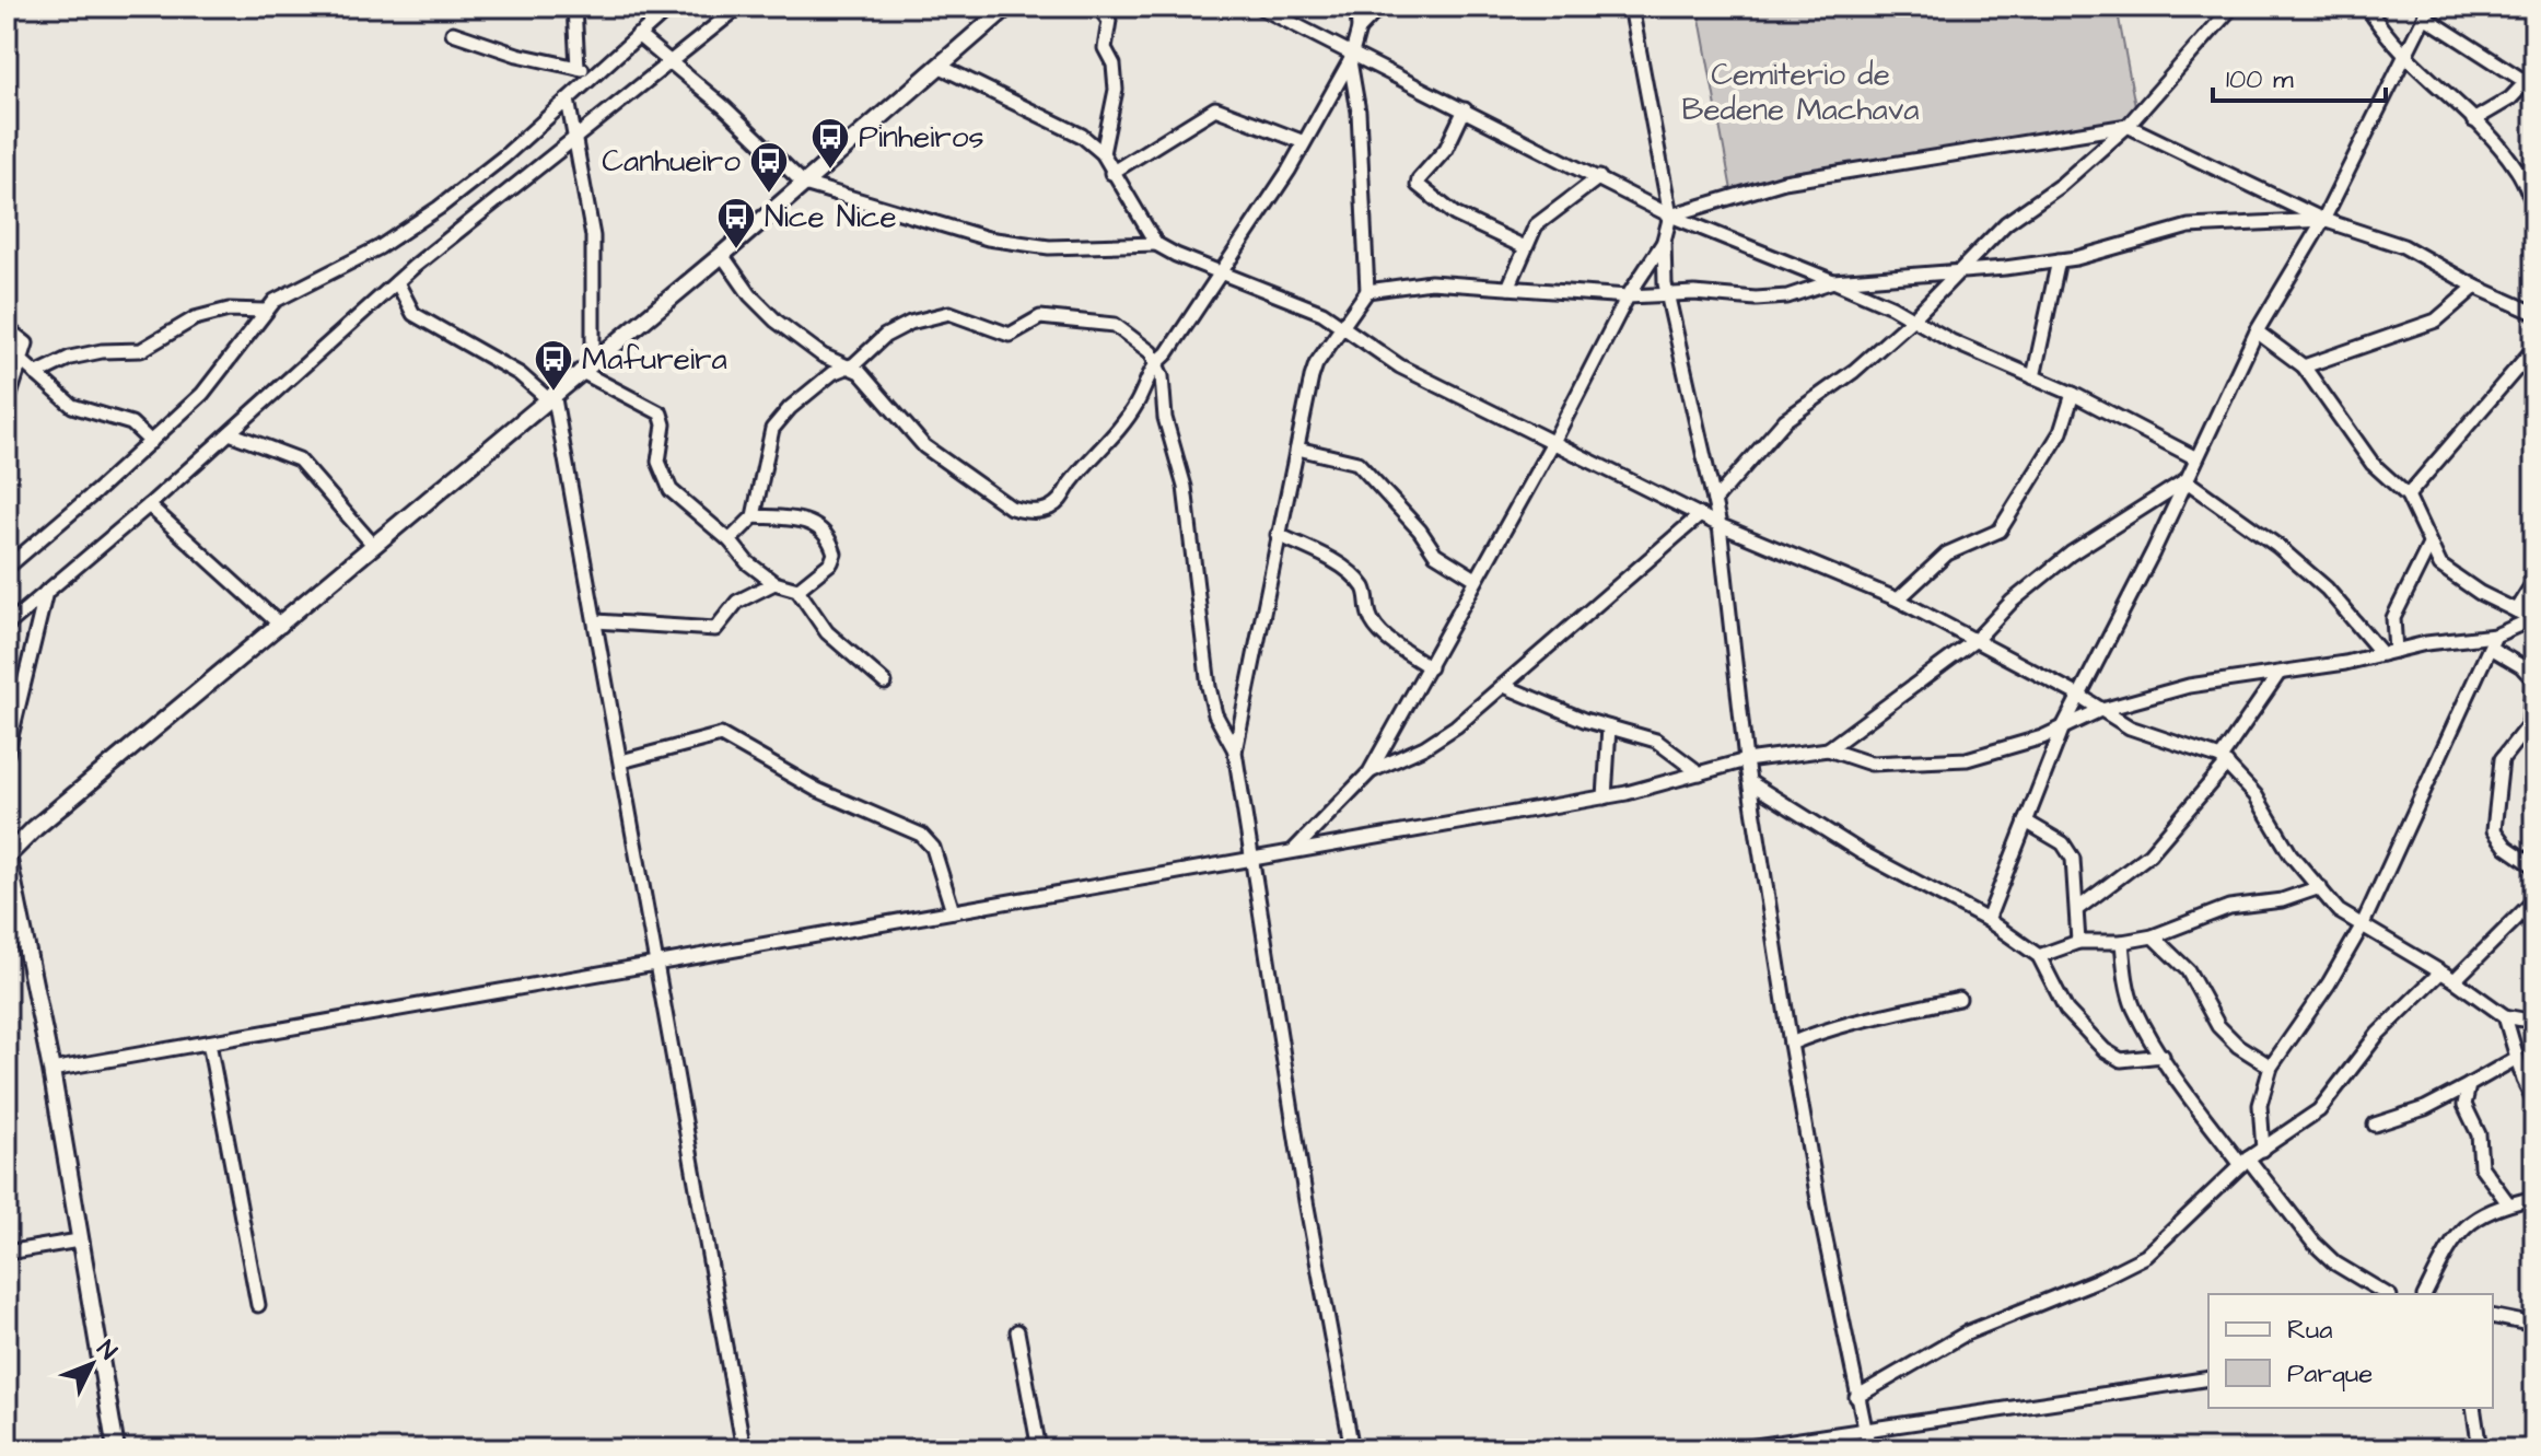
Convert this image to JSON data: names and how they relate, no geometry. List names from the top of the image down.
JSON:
{
  "parks": ["Cemiterio de Bedene Machava"],
  "places": {
    "bus stop": [
      "Pinheiros",
      "Canhueiro",
      "Nice Nice",
      "Mafureira"
    ]
  },
  "legend": ["Rua", "Parque"],
  "scale_bar": "100 m",
  "north": "top right"
}
